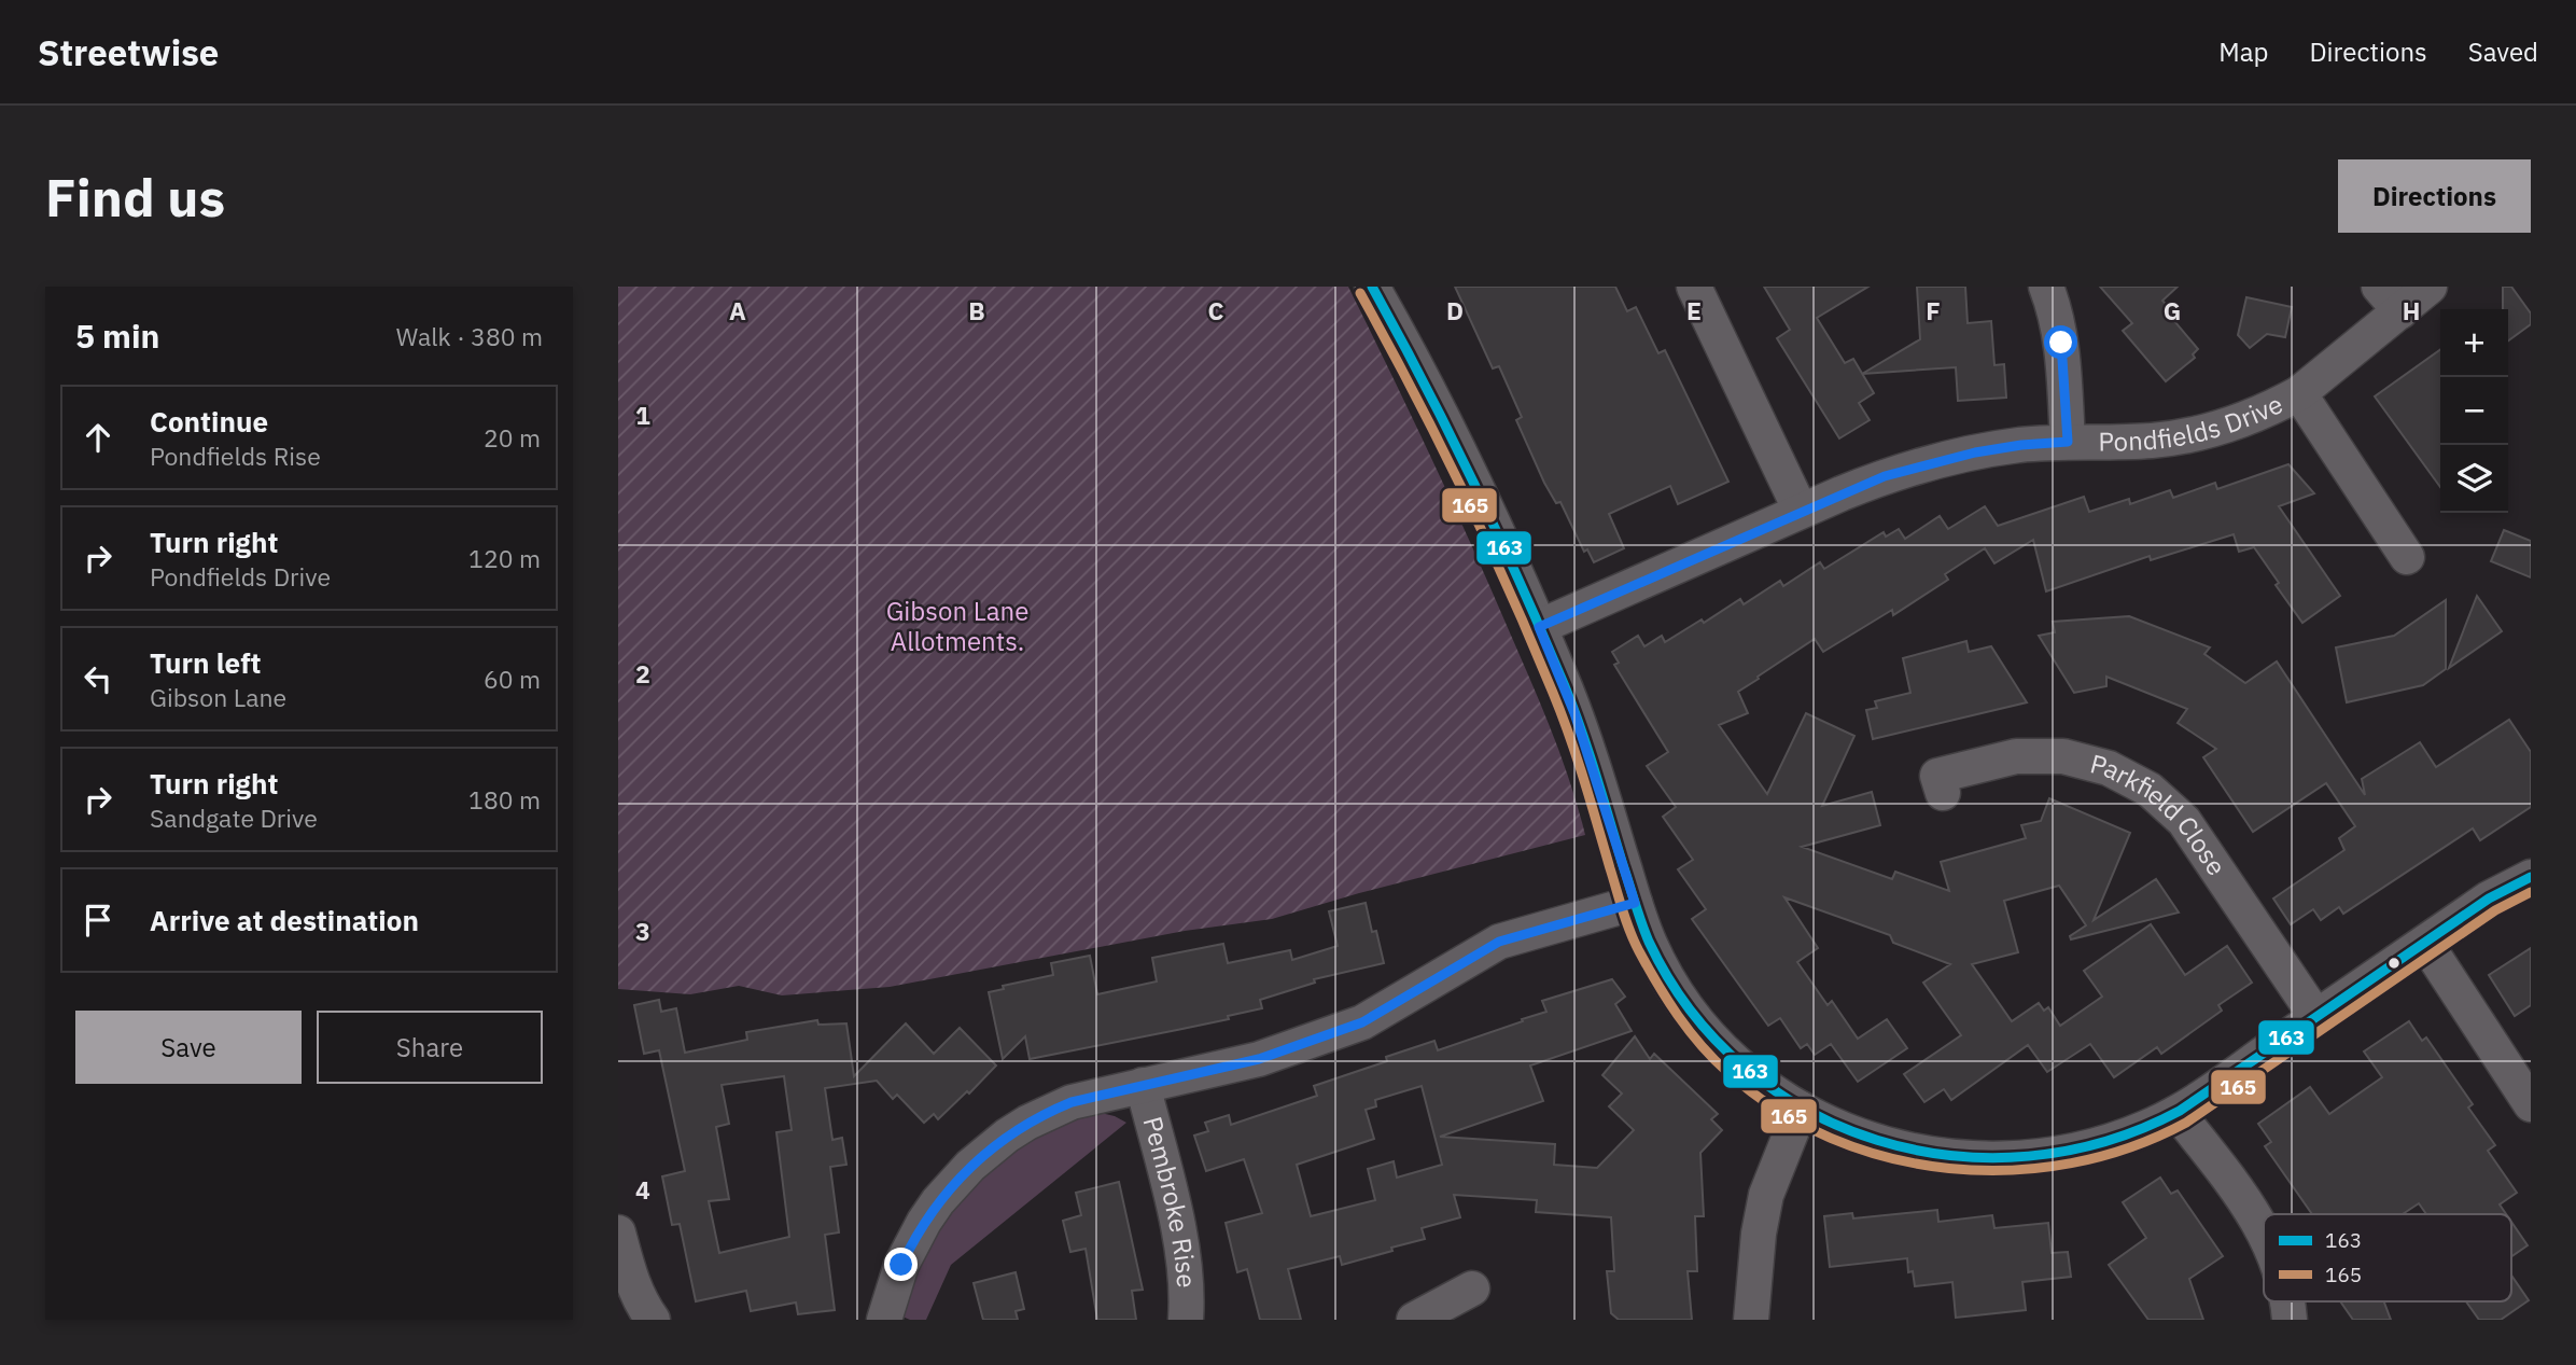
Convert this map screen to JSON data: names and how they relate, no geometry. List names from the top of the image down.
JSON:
{
  "streets": {
    "street": ["Pondfields Drive", "Parkfield Close", "Pembroke Rise"]
  },
  "parks": ["Gibson Lane Allotments."],
  "lines": ["transit line 163", "transit line 165"],
  "legend": ["163", "165"],
  "page": {
    "header": "Streetwise",
    "nav": ["Map", "Directions", "Saved"],
    "buttons": [
      "Directions",
      ["Save", "Share"]
    ],
    "title": "Find us",
    "heading": ["5 min", "Walk · 380 m"],
    "map_buttons": ["+", "−"],
    "list": [
      ["Continue", "Pondfields Rise", "20 m"],
      ["Turn right", "Pondfields Drive", "120 m"],
      ["Turn left", "Gibson Lane", "60 m"],
      ["Turn right", "Sandgate Drive", "180 m"],
      "Arrive at destination"
    ]
  },
  "grid": {
    "columns": [
      "A",
      "B",
      "C",
      "D",
      "E",
      "F",
      "G",
      "H"
    ],
    "rows": [
      "1",
      "2",
      "3",
      "4"
    ]
  }
}
